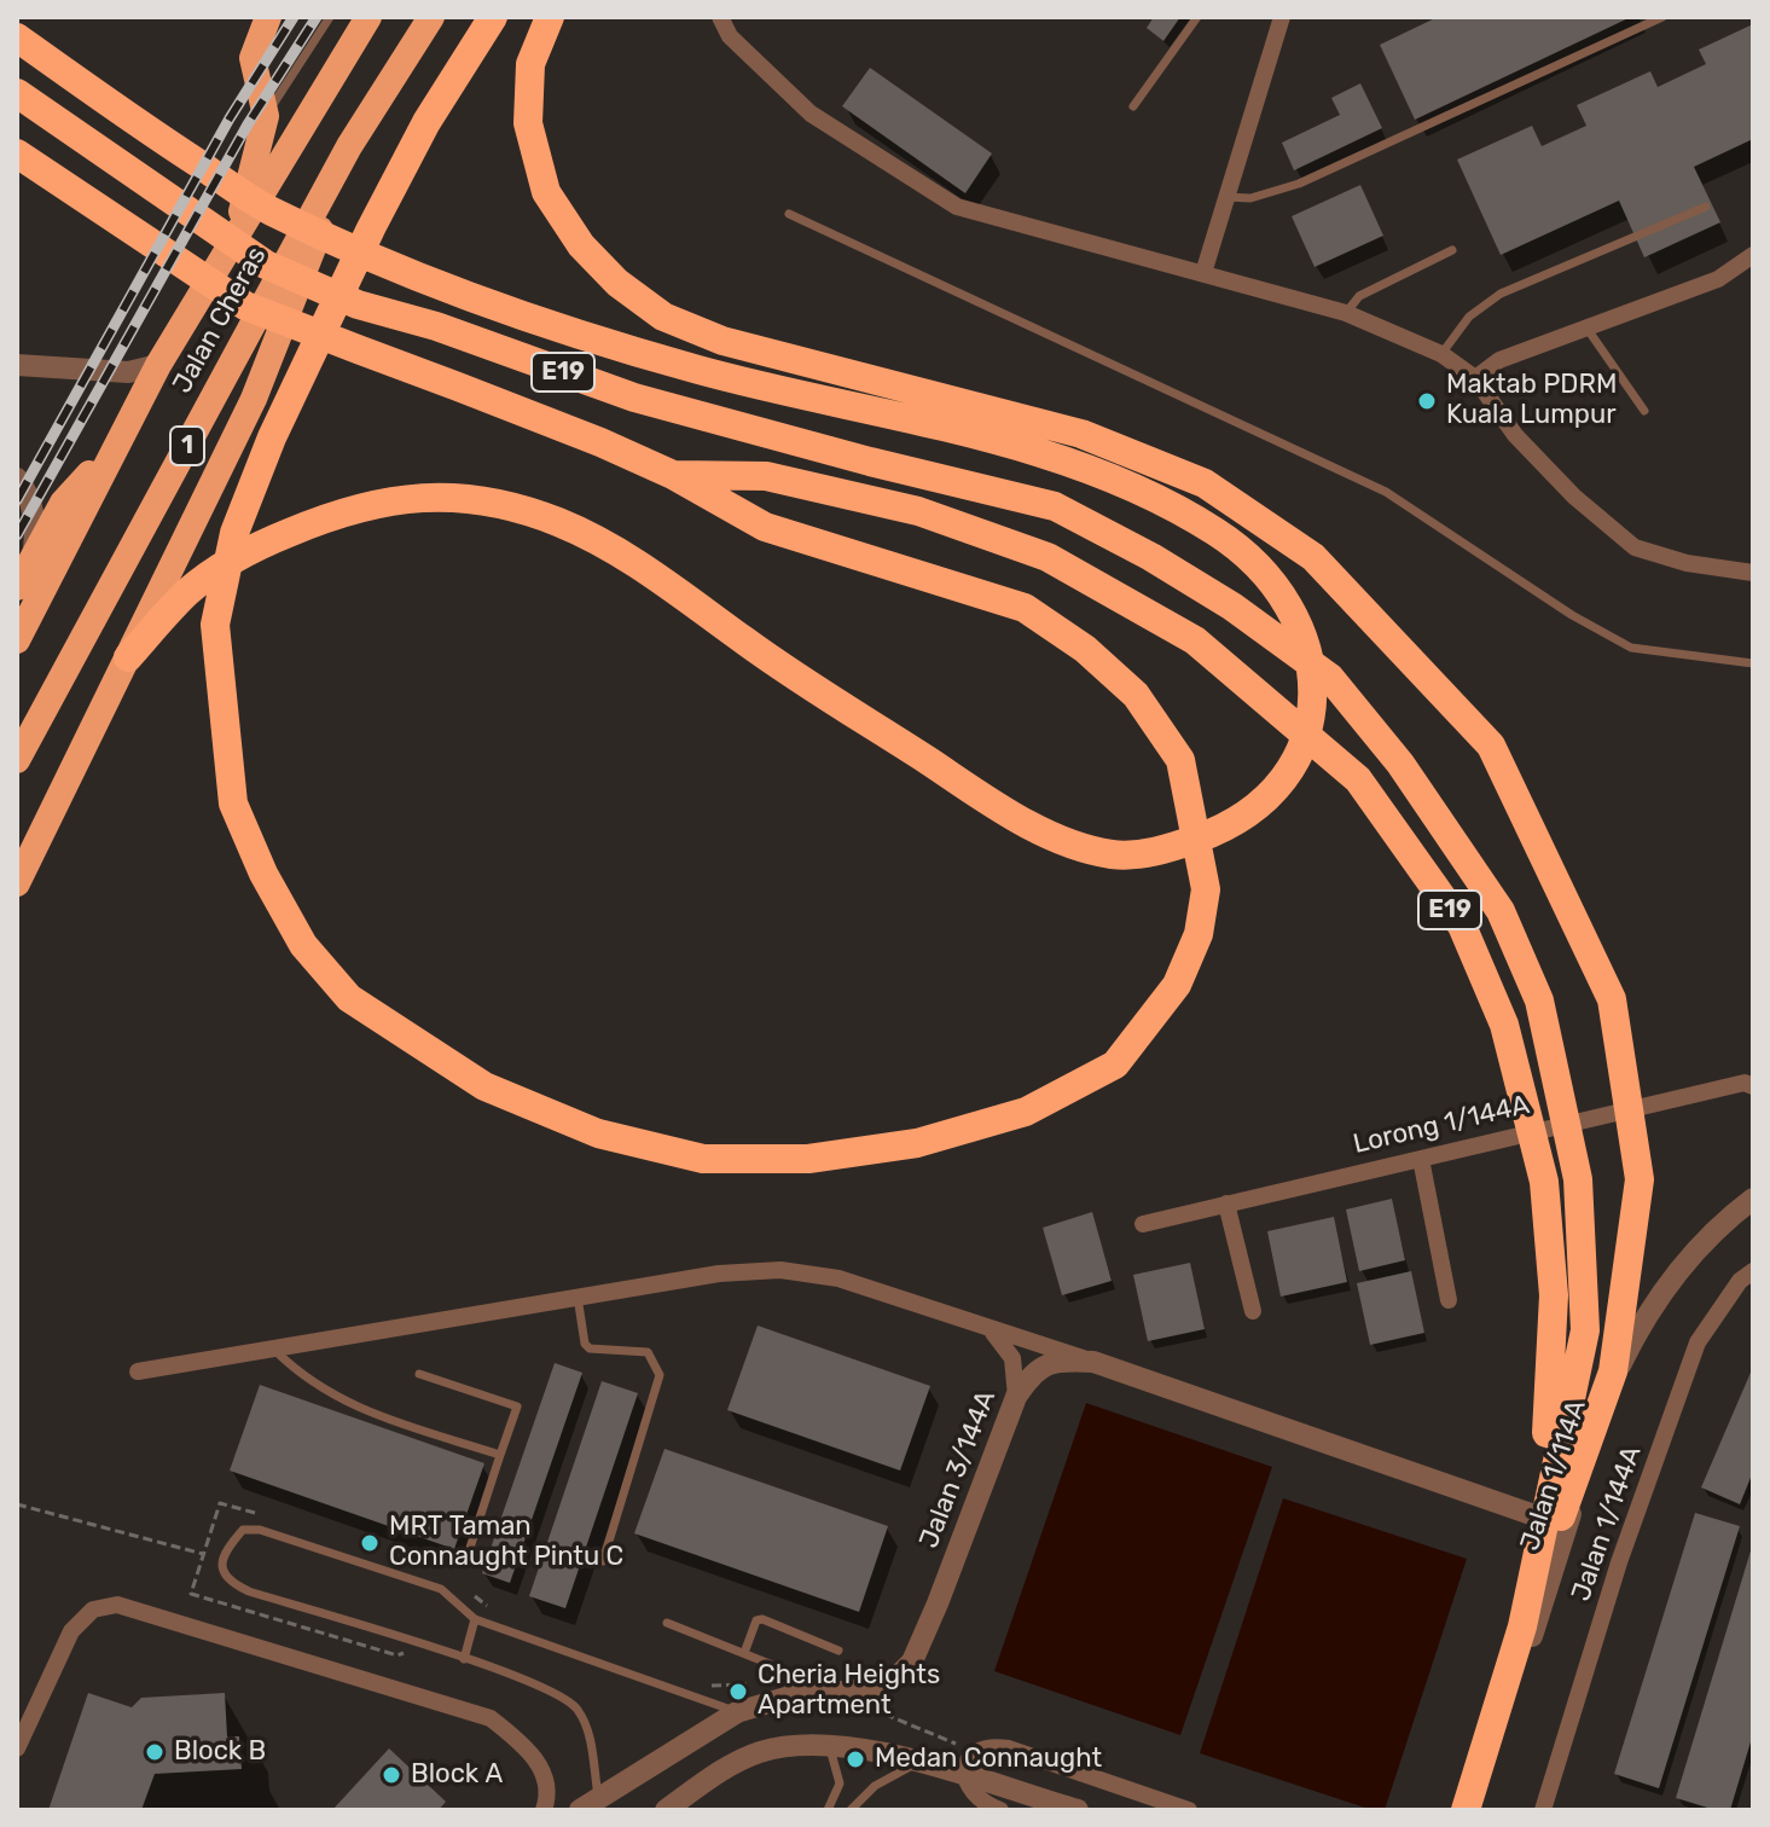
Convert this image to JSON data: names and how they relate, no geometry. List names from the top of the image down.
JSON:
{
  "streets": {
    "highway": ["Jalan Cheras", "E19", "1"],
    "street": [
      "Lorong 1/144A",
      "Jalan 3/144A",
      "Jalan 1/114A",
      "Jalan 1/144A"
    ]
  },
  "crossings": [
    ["Jalan 3/144A", "Jalan 1/114A"]
  ],
  "places": [
    "Maktab PDRM Kuala Lumpur",
    "MRT Taman Connaught Pintu C",
    "Cheria Heights Apartment",
    "Block B",
    "Medan Connaught",
    "Block A"
  ]
}
